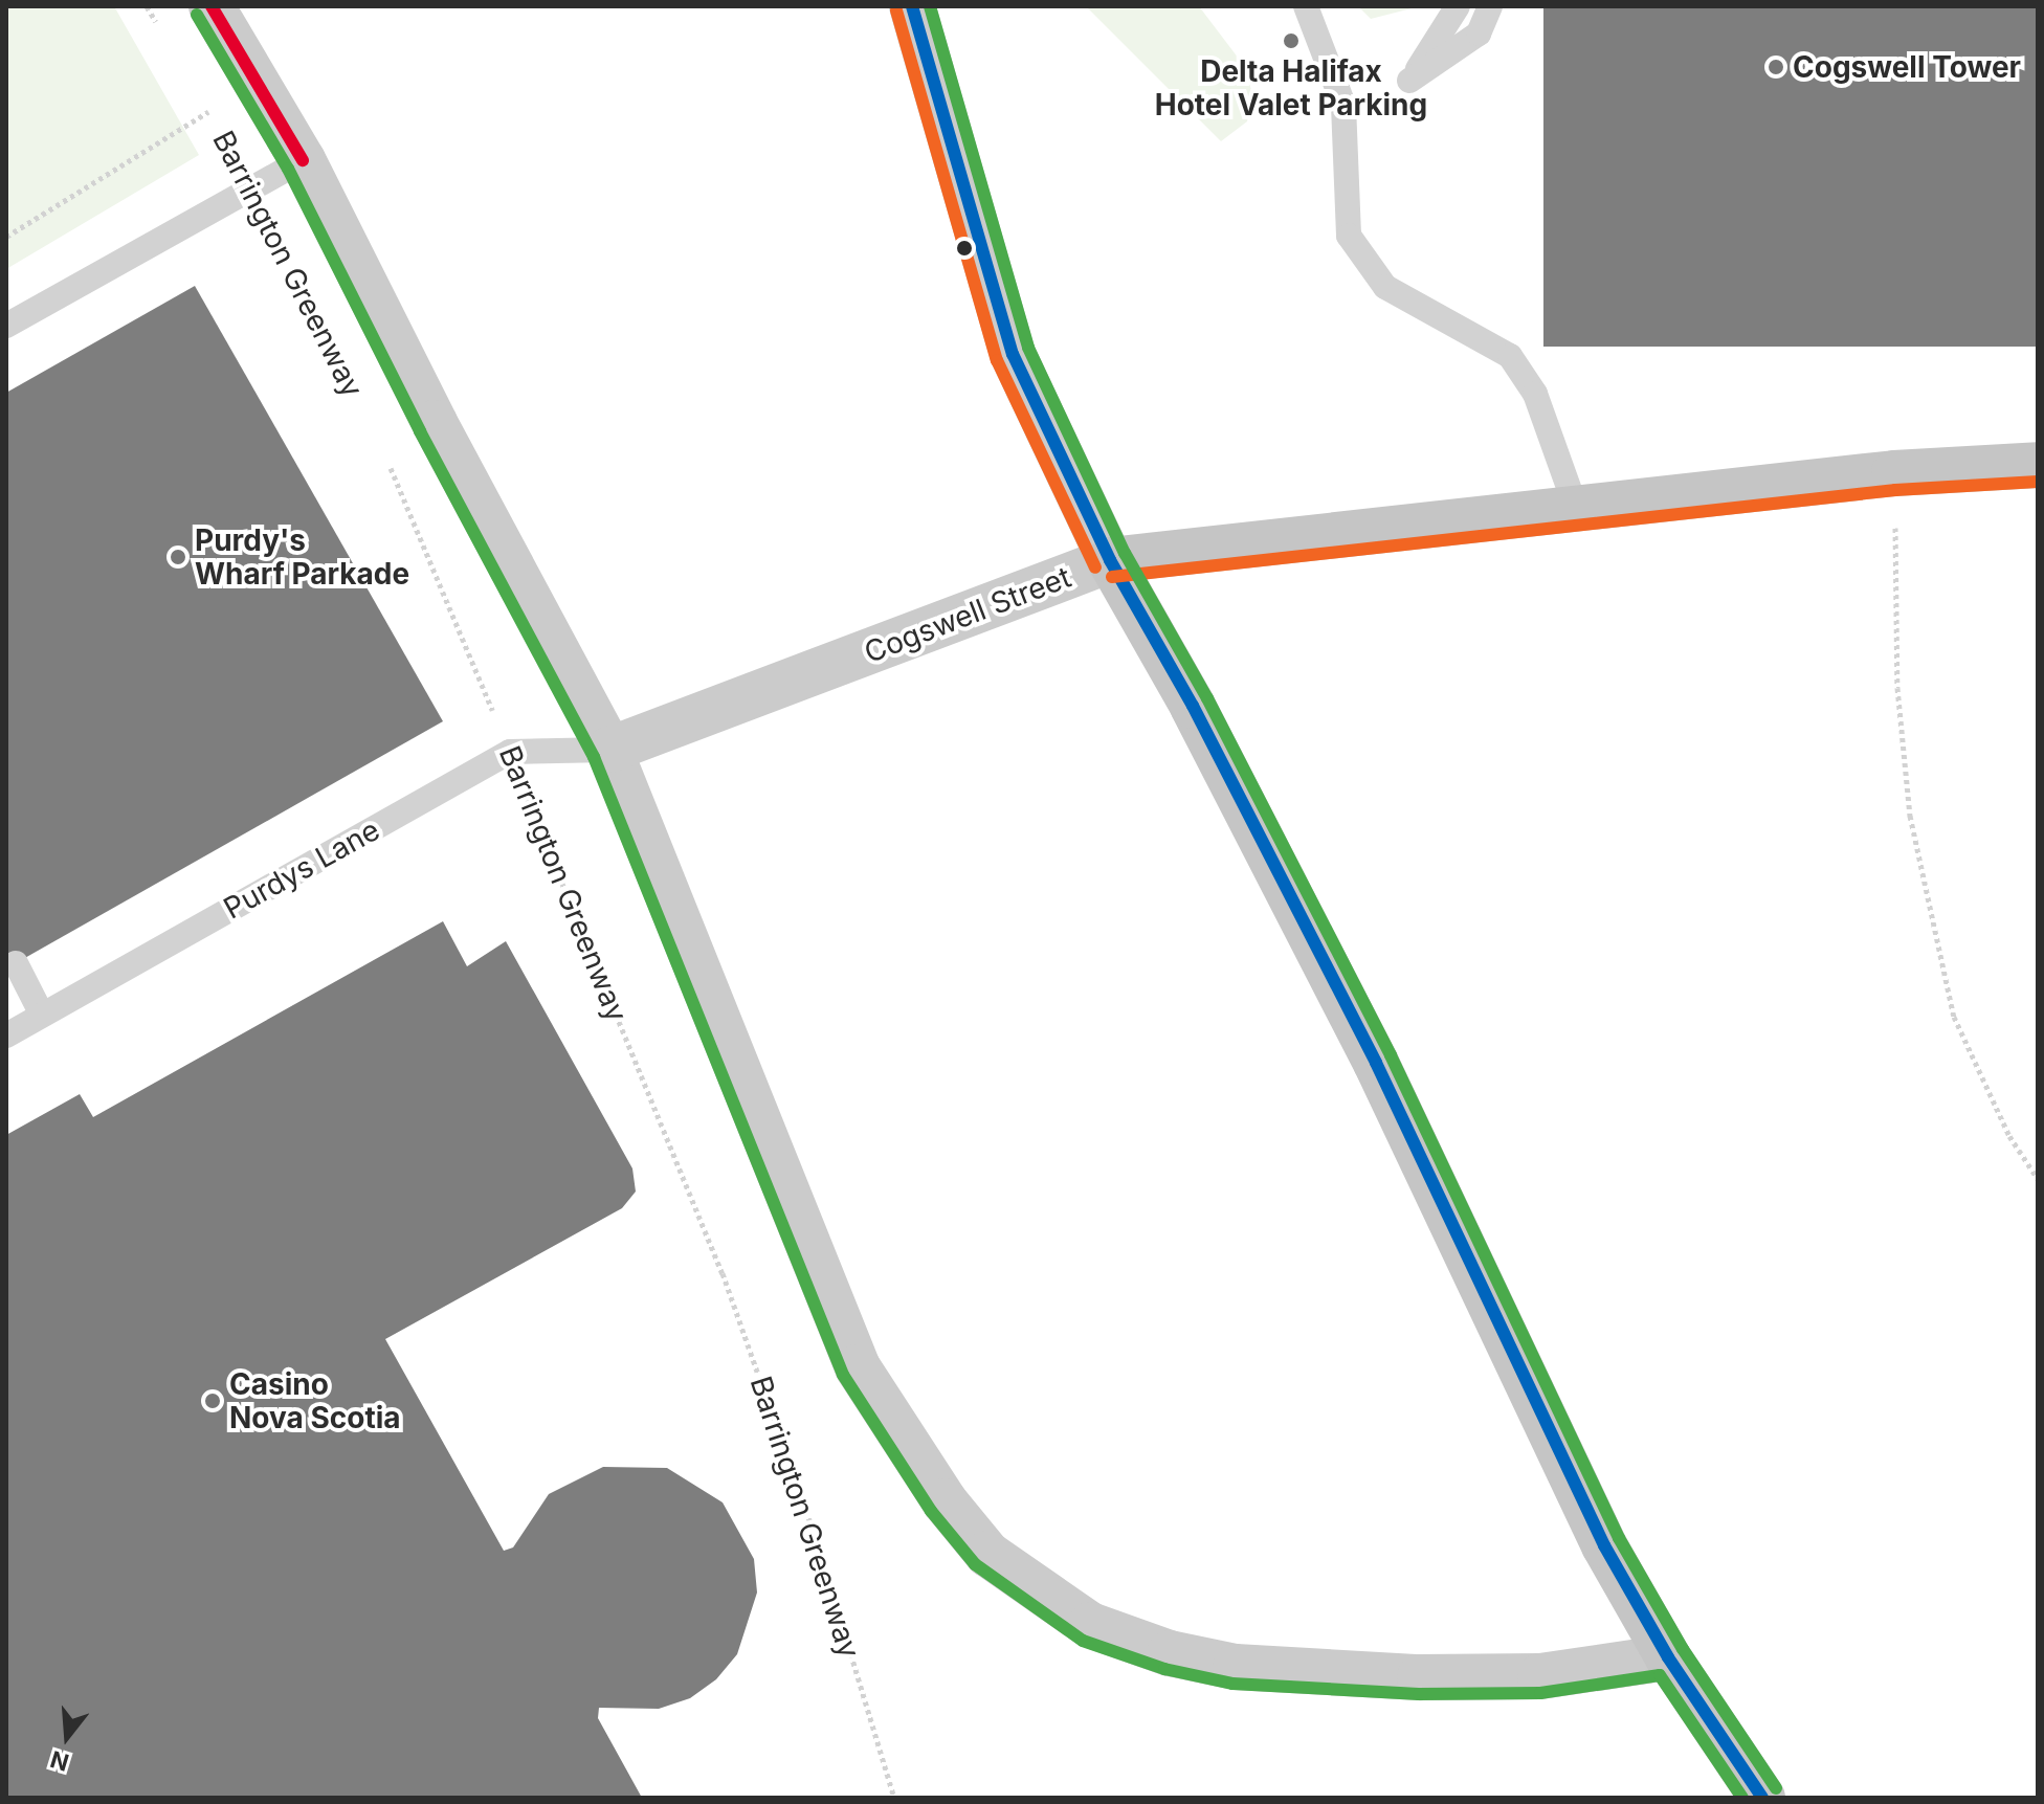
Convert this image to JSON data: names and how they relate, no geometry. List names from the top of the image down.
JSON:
{
  "streets": {
    "main road": ["Cogswell Street"],
    "lane": ["Purdys Lane"],
    "path": ["Barrington Greenway"]
  },
  "crossings": [
    ["Barrington Greenway", "Purdys Lane"],
    ["Cogswell Street", "Purdys Lane"]
  ],
  "places": [
    "Delta Halifax Hotel Valet Parking",
    "Cogswell Tower",
    "Purdy's Wharf Parkade",
    "Casino Nova Scotia"
  ],
  "north": "bottom"
}
